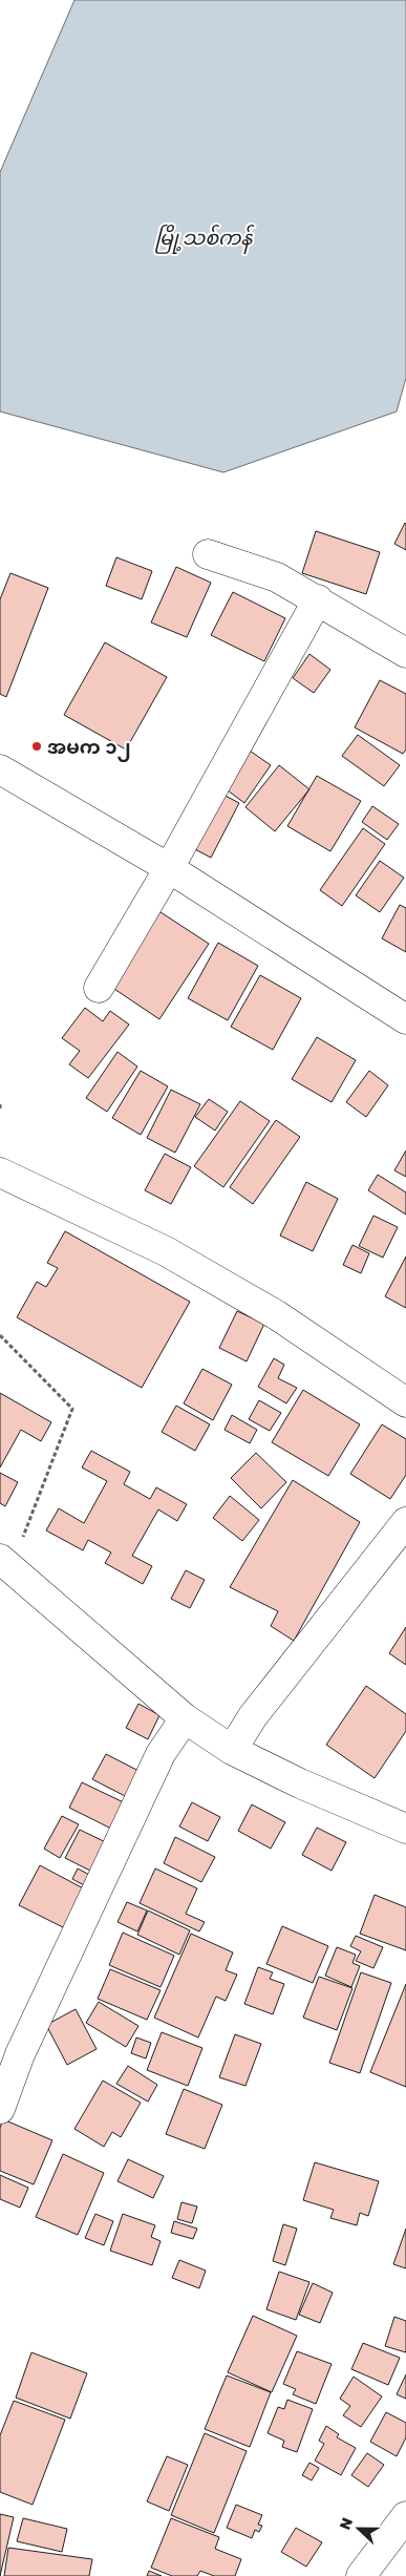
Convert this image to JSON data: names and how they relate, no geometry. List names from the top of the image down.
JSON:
{
  "water": ["မြို့သစ်ကန်"],
  "places": ["အမက ၁၂"],
  "north": "left"
}
